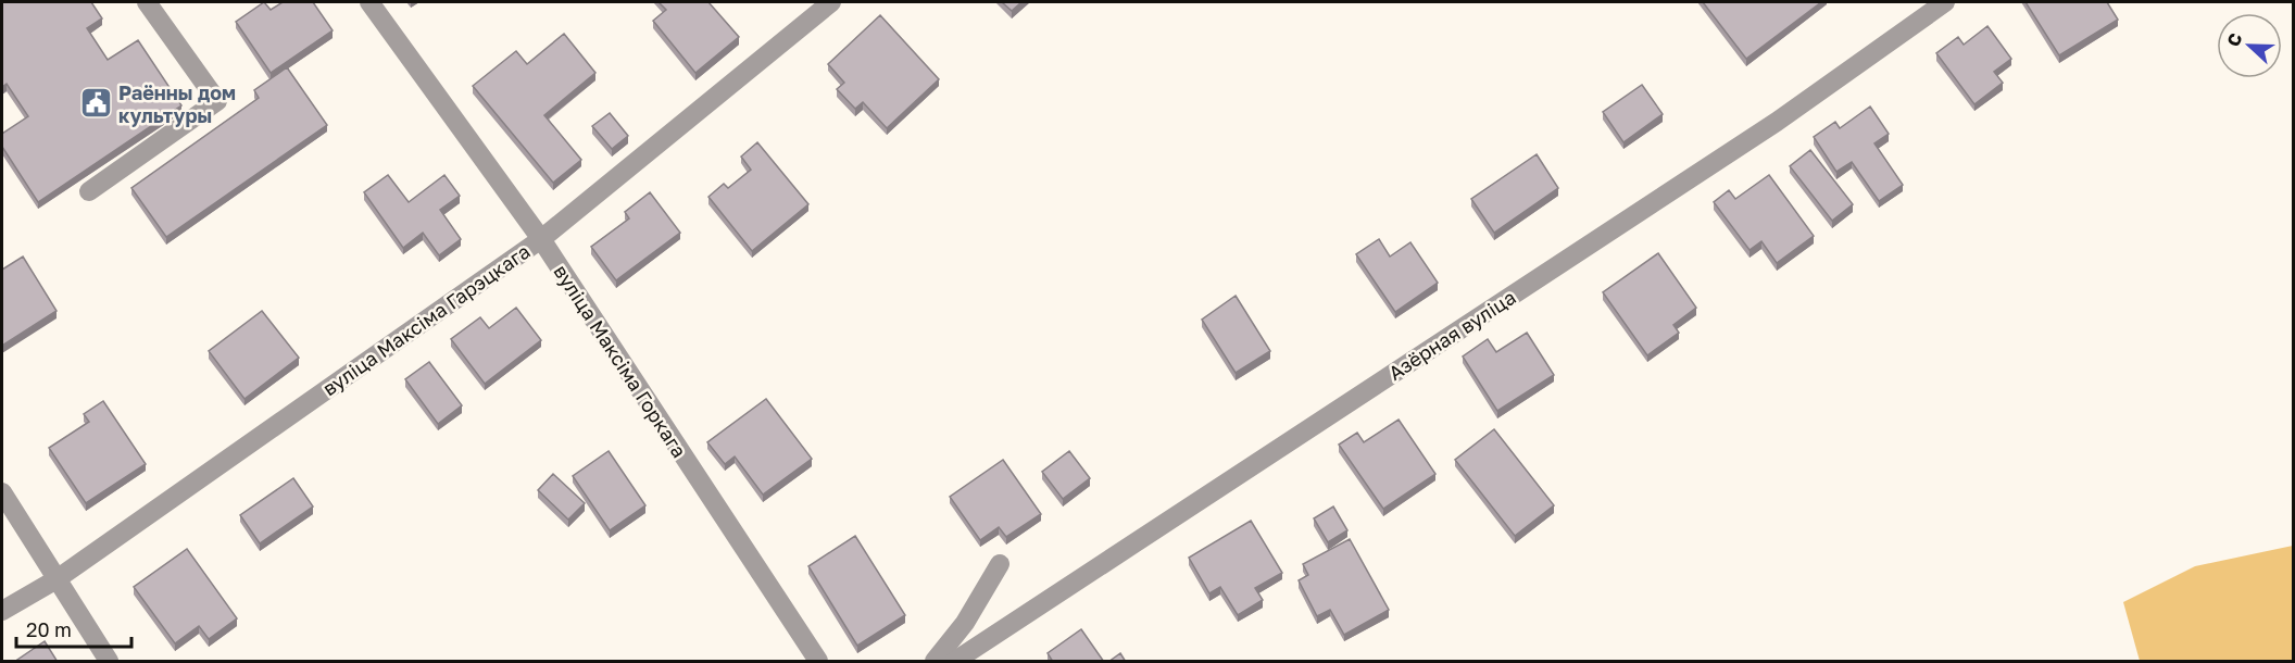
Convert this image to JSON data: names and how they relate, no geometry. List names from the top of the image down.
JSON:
{
  "streets": {
    "street": ["вуліца Максіма Гарэцкага", "Азёрная вуліца", "вуліца Максіма Горкага"]
  },
  "crossings": [
    ["вуліца Максіма Гарэцкага", "вуліца Максіма Горкага"]
  ],
  "places": {
    "public building": ["Раённы дом культуры"]
  },
  "scale_bar": "20 m",
  "north": "left"
}
